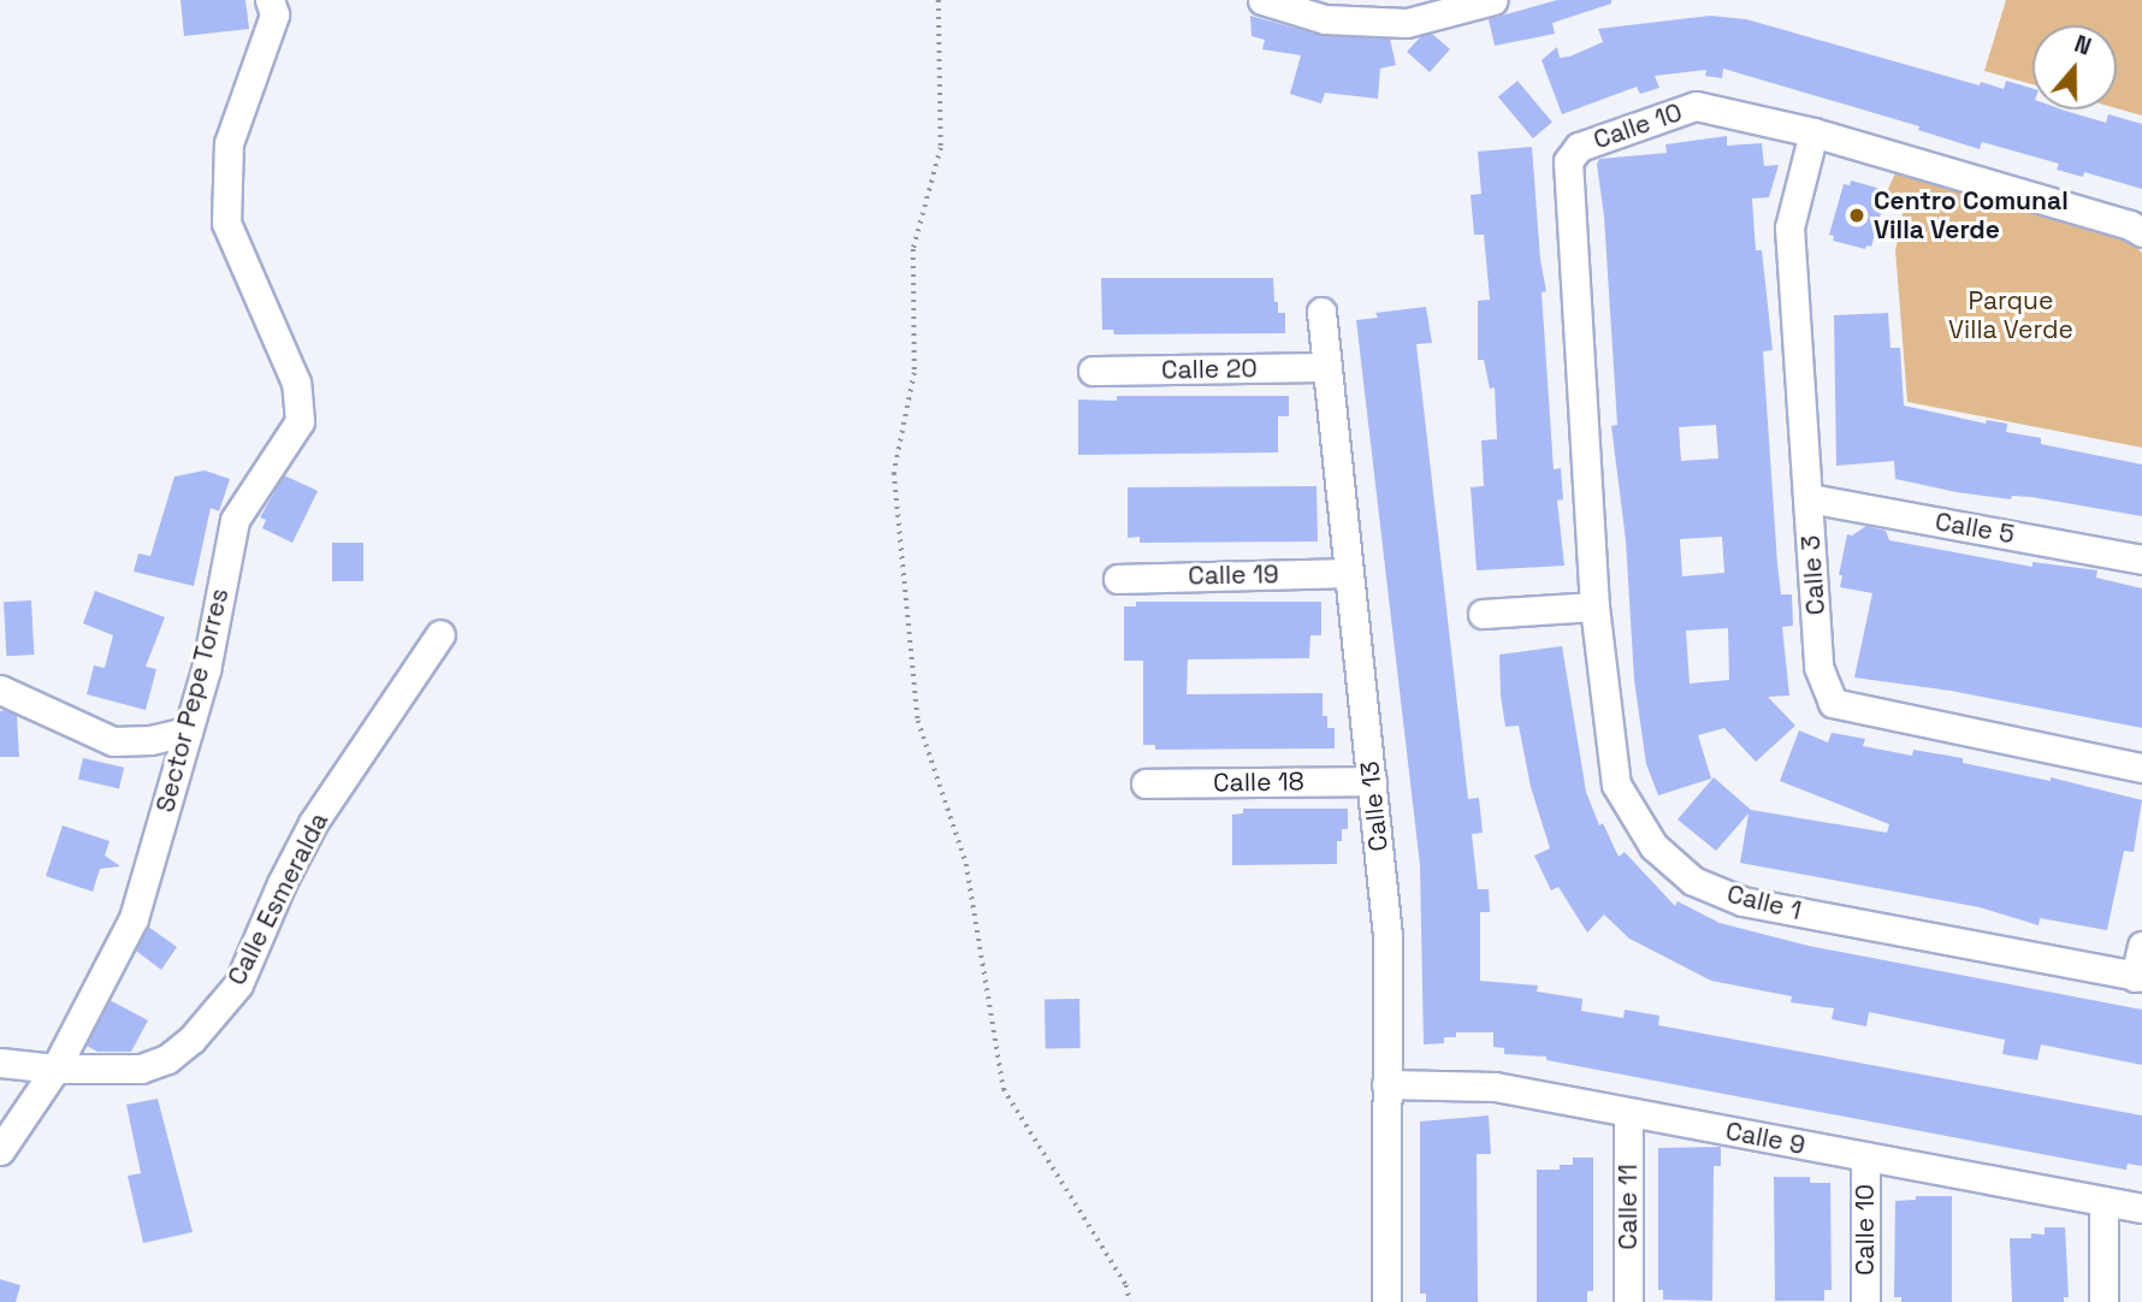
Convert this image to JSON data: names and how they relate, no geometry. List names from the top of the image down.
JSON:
{
  "streets": {
    "street": [
      "Calle 10",
      "Calle 20",
      "Calle 5",
      "Calle 19",
      "Calle 3",
      "Sector Pepe Torres",
      "Calle 18",
      "Calle 13",
      "Calle Esmeralda",
      "Calle 1",
      "Calle 9",
      "Calle 11"
    ]
  },
  "crossings": [
    ["Calle 10", "Calle 3"],
    ["Calle 10", "Calle 1"],
    ["Calle 10", "Calle 9"],
    ["Calle 20", "Calle 13"],
    ["Calle 5", "Calle 3"],
    ["Calle 19", "Calle 13"],
    ["Sector Pepe Torres", "Calle Esmeralda"],
    ["Calle 18", "Calle 13"],
    ["Calle 13", "Calle 9"],
    ["Calle 9", "Calle 11"]
  ],
  "parks": ["Parque Villa Verde"],
  "places": ["Centro Comunal Villa Verde"],
  "north": "top"
}
